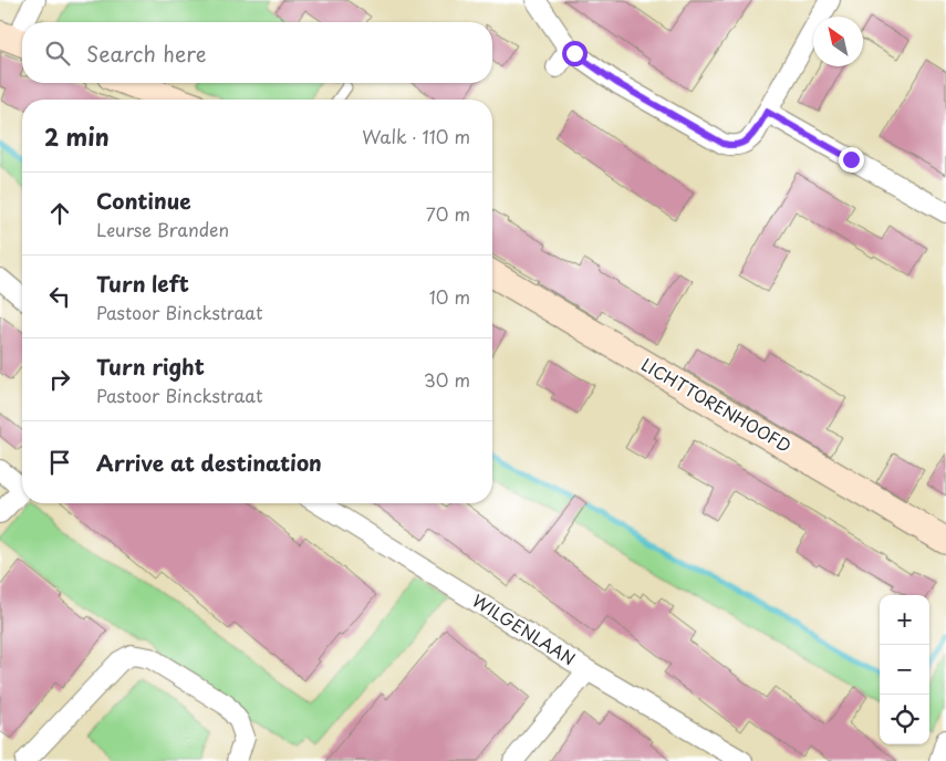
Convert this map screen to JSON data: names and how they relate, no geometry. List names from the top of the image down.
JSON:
{
  "streets": {
    "street": ["LICHTTORENHOOFD", "WILGENLAAN"]
  },
  "north": "top left",
  "page": {
    "search": "Search here",
    "heading": ["2 min", "Walk · 110 m"],
    "list": [
      ["Continue", "Leurse Branden", "70 m"],
      ["Turn left", "Pastoor Binckstraat", "10 m"],
      ["Turn right", "Pastoor Binckstraat", "30 m"],
      "Arrive at destination"
    ],
    "map_buttons": ["+", "−"]
  }
}
